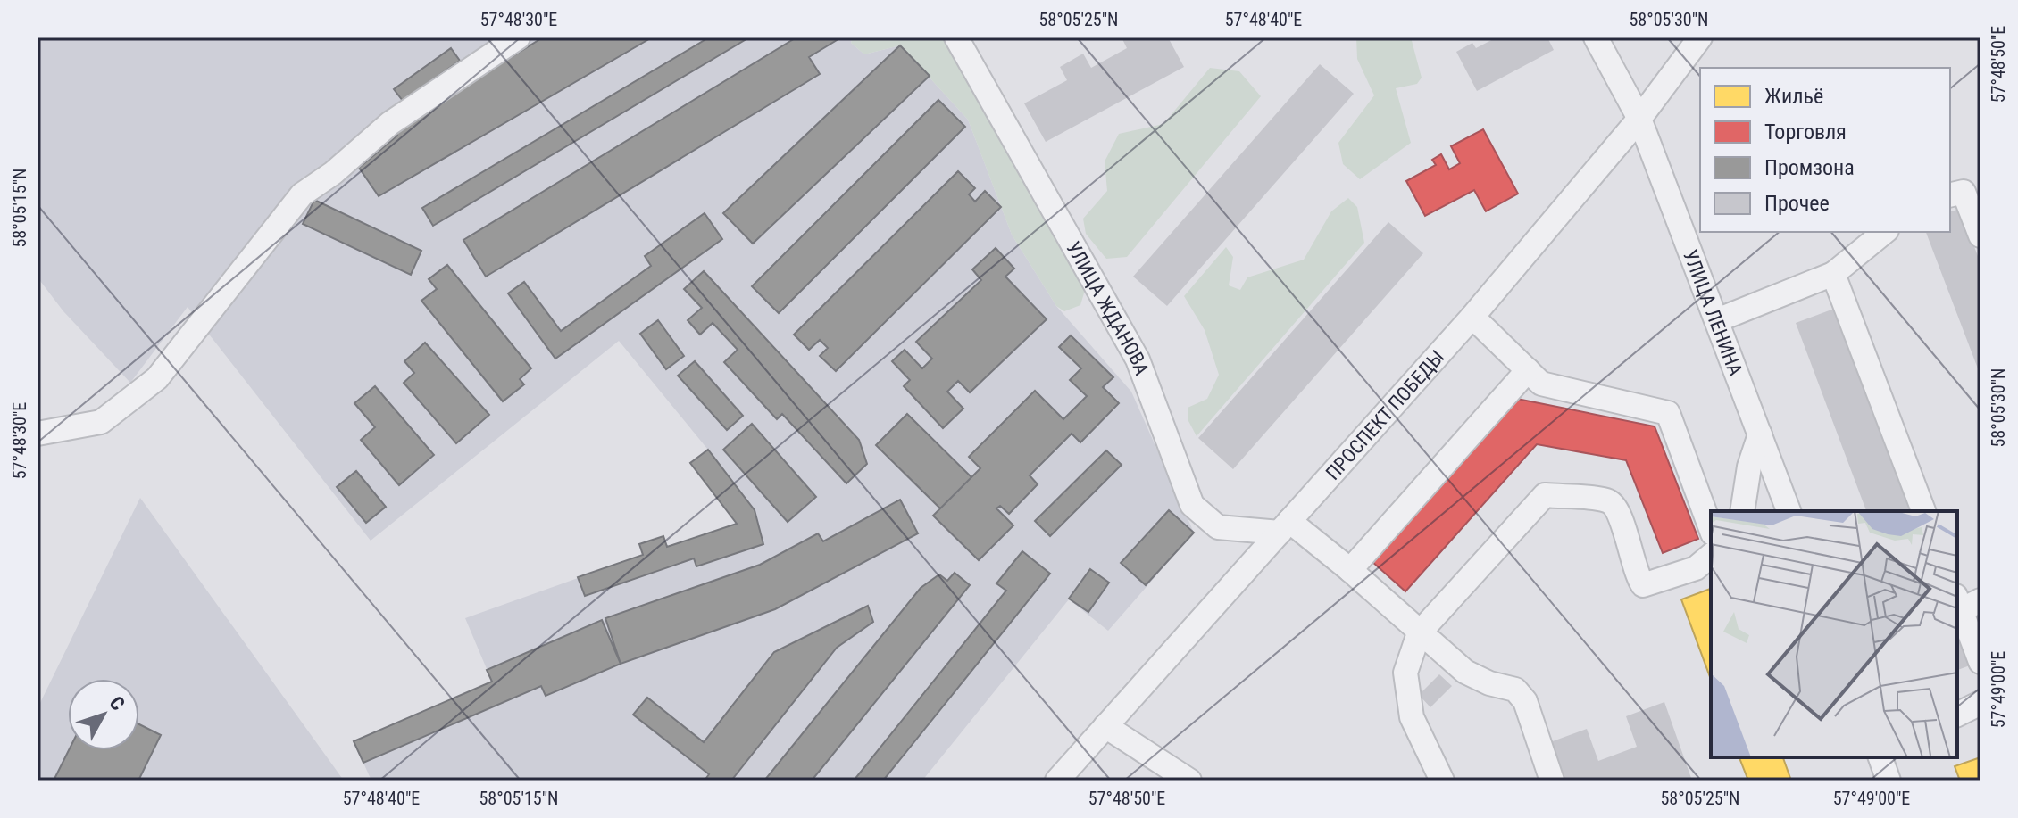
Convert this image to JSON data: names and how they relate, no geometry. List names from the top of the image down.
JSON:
{
  "streets": {
    "street": ["УЛИЦА ЖДАНОВА", "УЛИЦА ЛЕНИНА", "ПРОСПЕКТ ПОБЕДЫ"]
  },
  "crossings": [
    ["УЛИЦА ЖДАНОВА", "ПРОСПЕКТ ПОБЕДЫ"],
    ["УЛИЦА ЛЕНИНА", "ПРОСПЕКТ ПОБЕДЫ"]
  ],
  "legend": [
    "Жильё",
    "Торговля",
    "Промзона",
    "Прочее"
  ],
  "north": "top right",
  "coordinates": [
    "57°48'30\"E",
    "58°05'25\"N",
    "57°48'40\"E",
    "58°05'30\"N",
    "57°48'50\"E",
    "58°05'15\"N",
    "57°49'00\"E"
  ]
}
